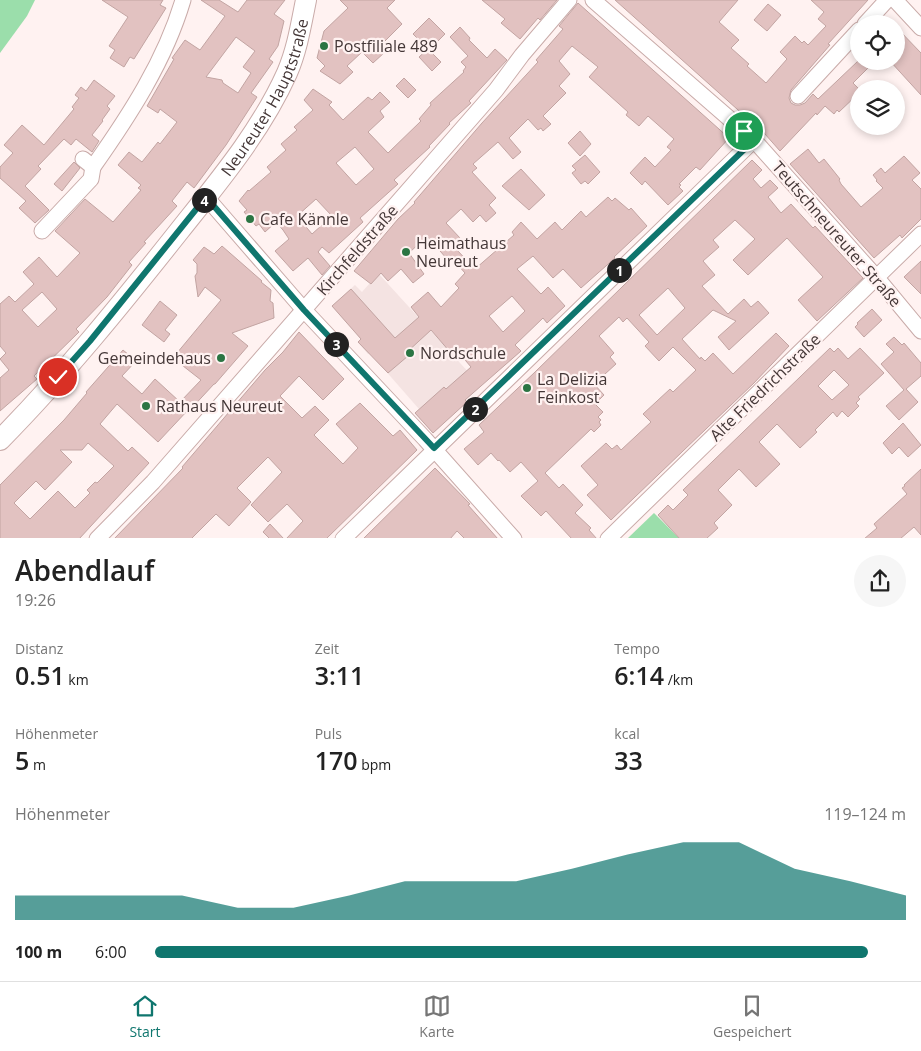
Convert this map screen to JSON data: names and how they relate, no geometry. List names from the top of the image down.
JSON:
{
  "streets": {
    "street": [
      "Neureuter Hauptstraße",
      "Teutschneureuter Straße",
      "Kirchfeldstraße",
      "Alte Friedrichstraße"
    ]
  },
  "crossings": [
    ["Teutschneureuter Straße", "Alte Friedrichstraße"]
  ],
  "places": [
    "Postfiliale 489",
    "Cafe Kännle",
    "Heimathaus Neureut",
    "Nordschule",
    "Gemeindehaus",
    "La Delizia Feinkost",
    "Rathaus Neureut"
  ],
  "page": {
    "pins": [
      "4",
      "1",
      "3",
      "2"
    ],
    "heading": ["Abendlauf", "19:26"],
    "stats": [
      ["Distanz", "0.51 km"],
      ["Zeit", "3:11"],
      ["Tempo", "6:14 /km"],
      ["Höhenmeter", "5 m"],
      ["Puls", "170 bpm"],
      ["kcal", "33"]
    ],
    "chart": ["Höhenmeter", "119–124 m"],
    "list": [
      {
        "name": "100 m",
        "note": "6:00"
      }
    ],
    "tabs": ["Start", "Karte", "Gespeichert"]
  }
}
